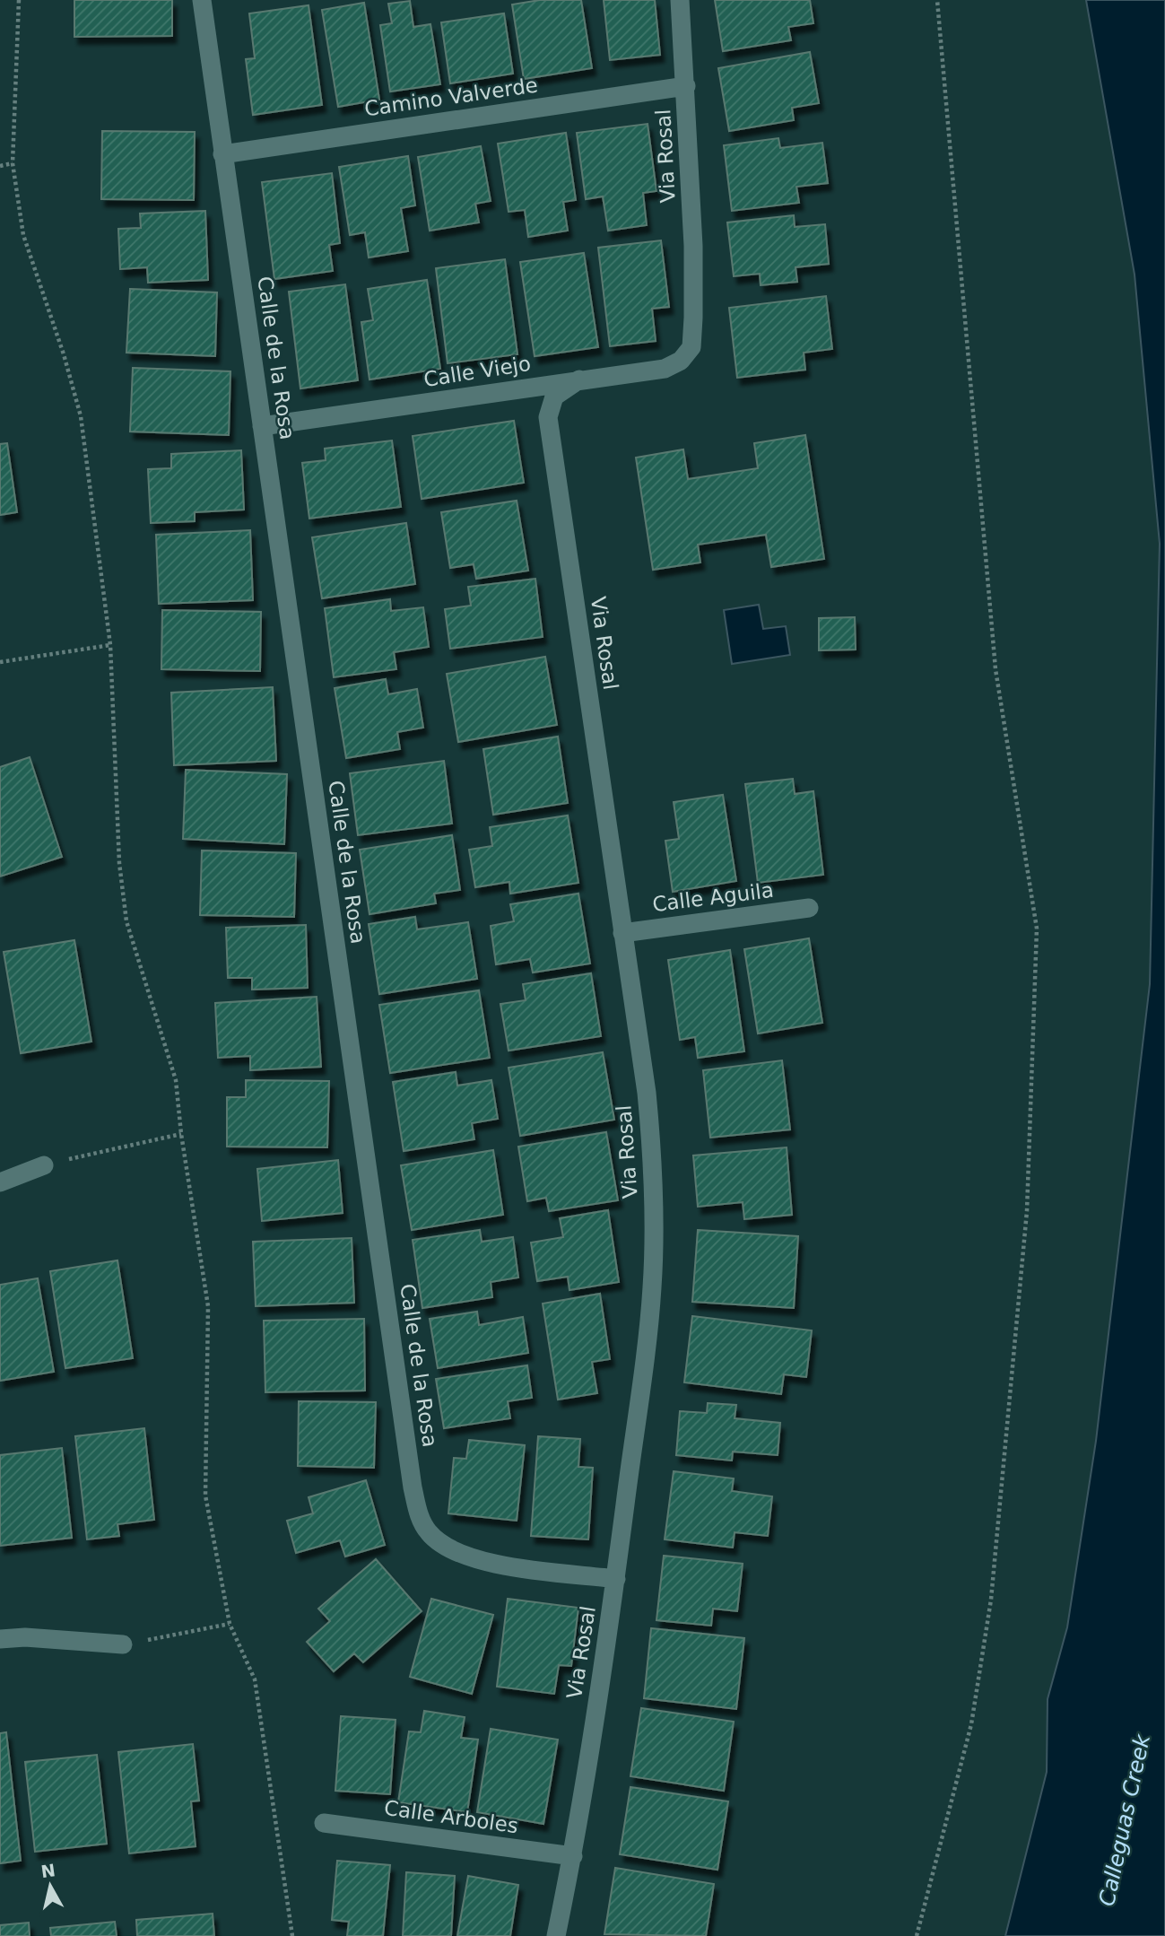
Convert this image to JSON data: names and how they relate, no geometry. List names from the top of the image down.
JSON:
{
  "streets": {
    "street": [
      "Camino Valverde",
      "Via Rosal",
      "Calle de la Rosa",
      "Calle Viejo",
      "Calle Aguila",
      "Calle Arboles"
    ]
  },
  "crossings": [
    ["Camino Valverde", "Via Rosal"],
    ["Camino Valverde", "Calle de la Rosa"],
    ["Via Rosal", "Calle de la Rosa"],
    ["Via Rosal", "Calle Viejo"],
    ["Via Rosal", "Calle Aguila"],
    ["Via Rosal", "Calle Arboles"],
    ["Calle de la Rosa", "Calle Viejo"]
  ],
  "water": ["Calleguas Creek"],
  "north": "top"
}
